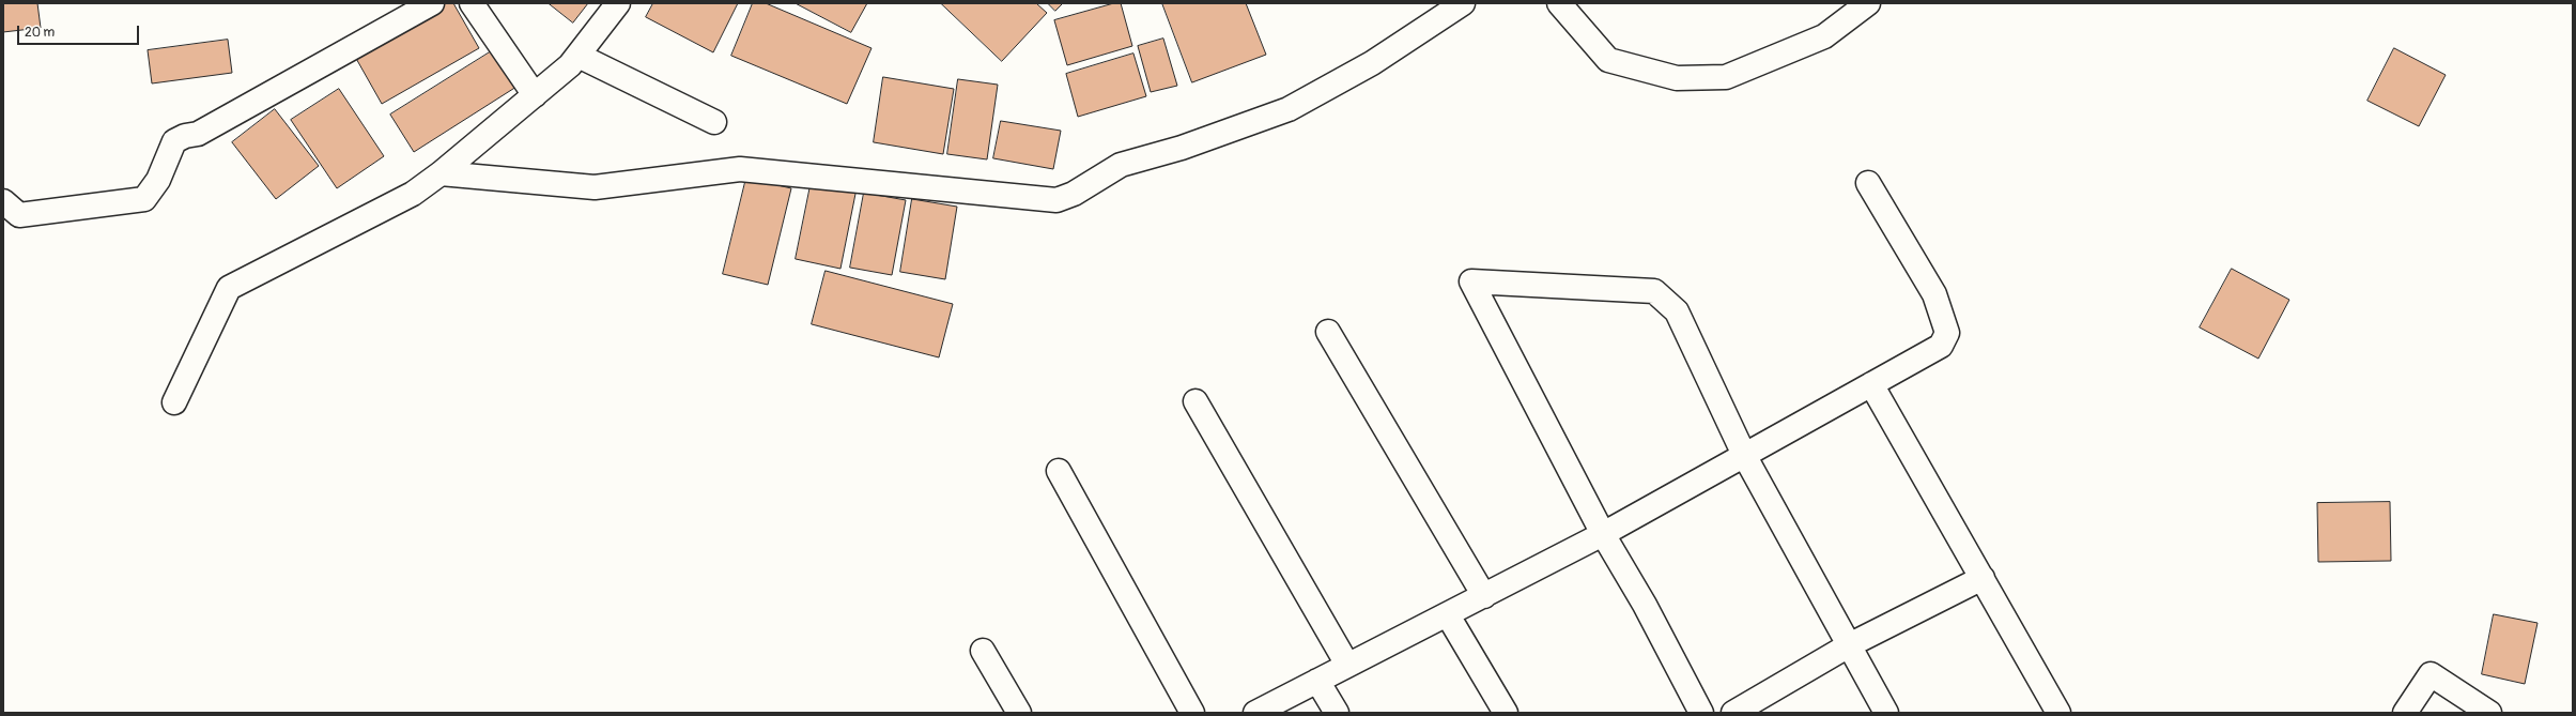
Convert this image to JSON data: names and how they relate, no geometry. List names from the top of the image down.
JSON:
{
  "scale_bar": "20 m"
}
